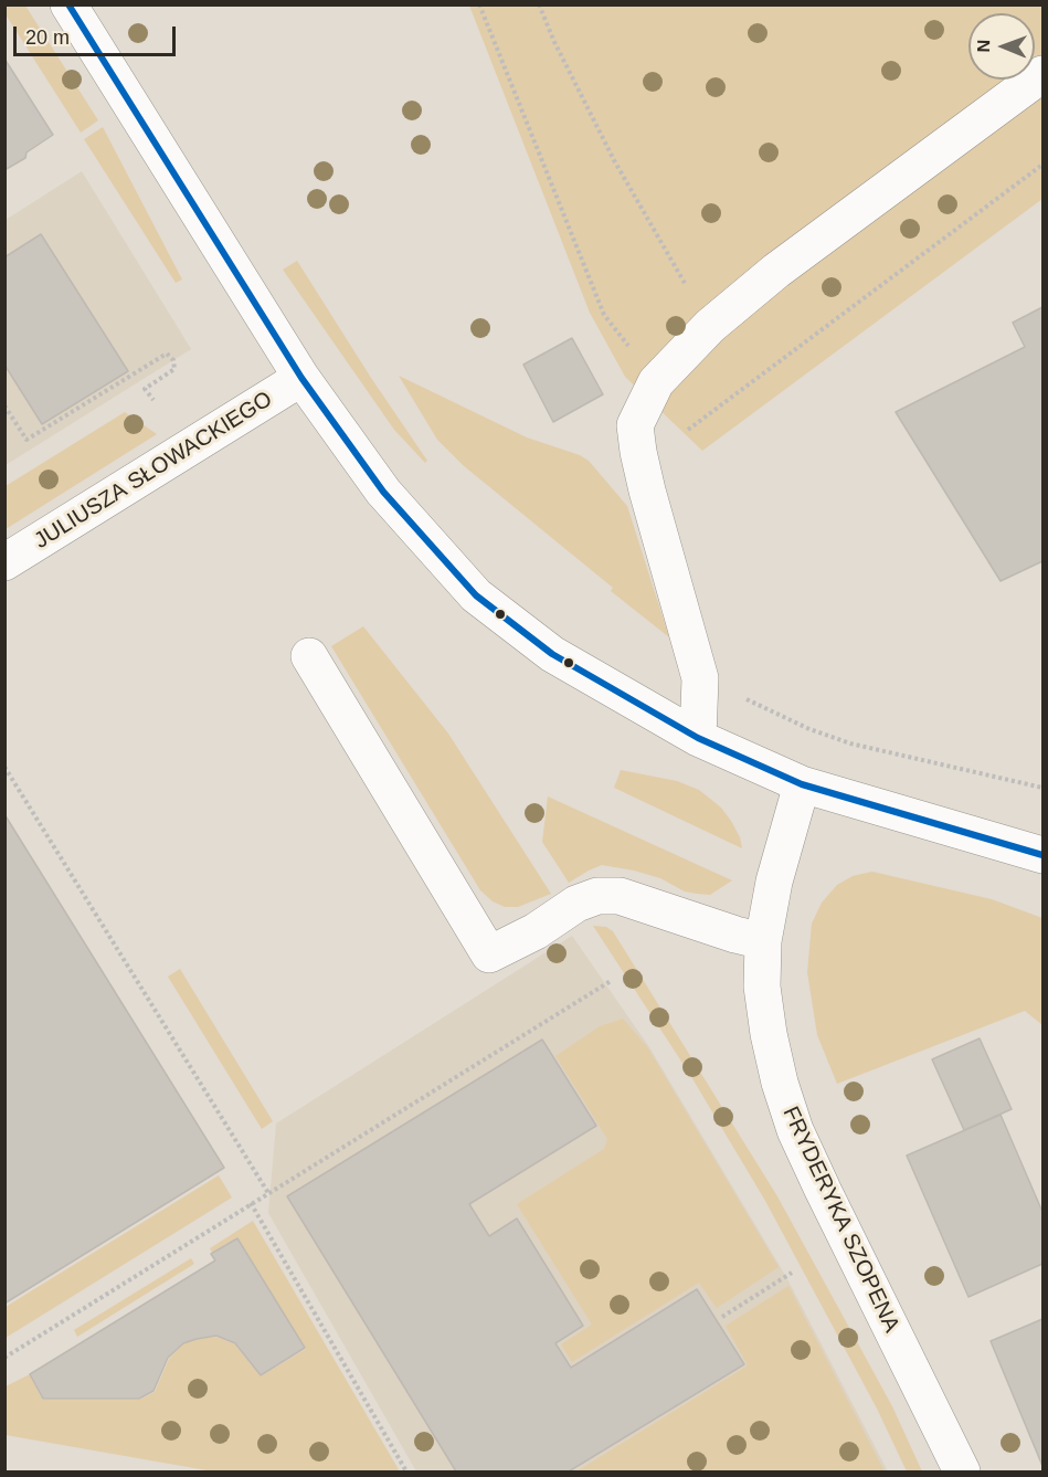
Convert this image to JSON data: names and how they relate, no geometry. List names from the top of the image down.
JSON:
{
  "streets": {
    "street": ["JULIUSZA SŁOWACKIEGO", "FRYDERYKA SZOPENA"]
  },
  "scale_bar": "20 m",
  "north": "left"
}
